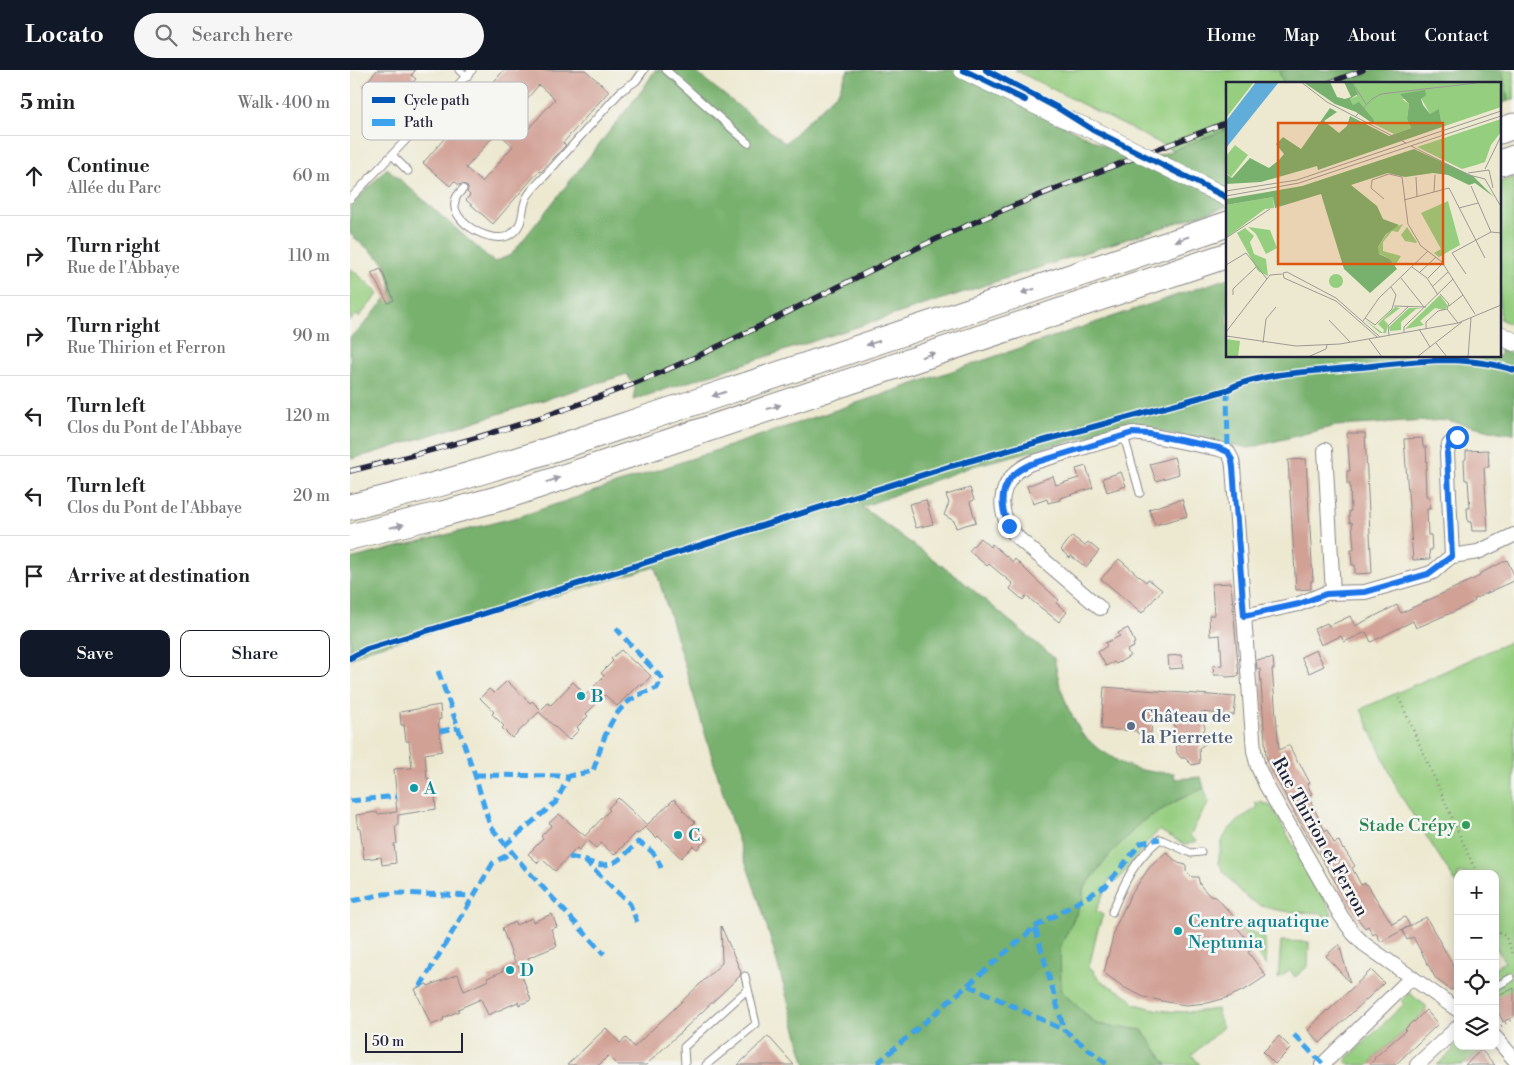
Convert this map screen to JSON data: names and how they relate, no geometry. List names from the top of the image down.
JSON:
{
  "streets": {
    "street": ["Rue Thirion et Ferron"]
  },
  "places": [
    "B",
    "Château de la Pierrette",
    "A",
    "Stade Crépy",
    "C",
    "Centre aquatique Neptunia",
    "D"
  ],
  "legend": ["Cycle path", "Path"],
  "scale_bar": "50 m",
  "page": {
    "header": "Locato",
    "search": "Search here",
    "nav": [
      "Home",
      "Map",
      "About",
      "Contact"
    ],
    "heading": ["5 min", "Walk · 400 m"],
    "list": [
      ["Continue", "Allée du Parc", "60 m"],
      ["Turn right", "Rue de l'Abbaye", "110 m"],
      ["Turn right", "Rue Thirion et Ferron", "90 m"],
      ["Turn left", "Clos du Pont de l'Abbaye", "120 m"],
      ["Turn left", "Clos du Pont de l'Abbaye", "20 m"],
      "Arrive at destination"
    ],
    "buttons": ["Save", "Share"],
    "map_buttons": ["+", "−"],
    "scale": "50 m"
  }
}
